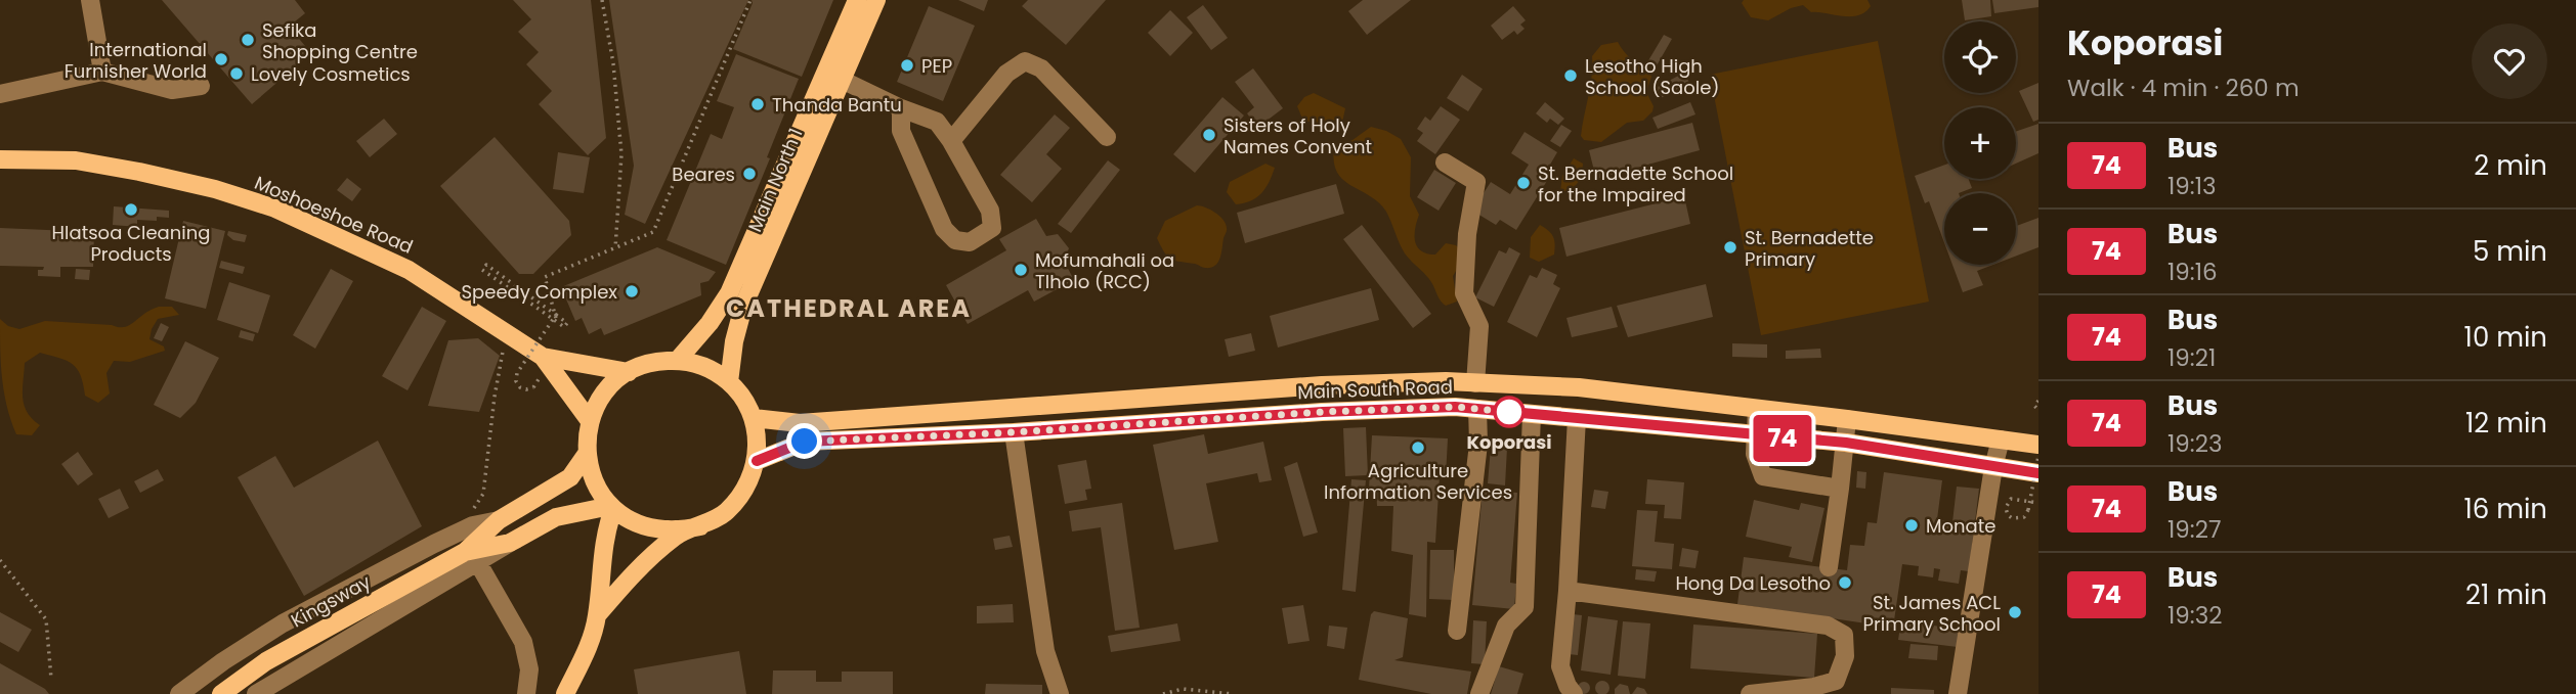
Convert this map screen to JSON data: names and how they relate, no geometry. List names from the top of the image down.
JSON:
{
  "streets": {
    "main road": [
      "Main North 1",
      "Moshoeshoe Road",
      "Main South Road",
      "Kingsway"
    ]
  },
  "crossings": [
    ["Main North 1", "Moshoeshoe Road"],
    ["Main North 1", "Main South Road"],
    ["Main North 1", "Kingsway"],
    ["Moshoeshoe Road", "Main South Road"],
    ["Moshoeshoe Road", "Kingsway"],
    ["Main South Road", "Kingsway"]
  ],
  "districts": ["CATHEDRAL AREA"],
  "places": [
    "Sefika Shopping Centre",
    "International Furnisher World",
    "PEP",
    "Lovely Cosmetics",
    "Lesotho High School (Saole)",
    "Thanda Bantu",
    "Sisters of Holy Names Convent",
    "Beares",
    "St. Bernadette School for the Impaired",
    "Hlatsoa Cleaning Products",
    "St. Bernadette Primary",
    "Mofumahali oa Tlholo (RCC)",
    "Speedy Complex",
    "Koporasi",
    "Agriculture Information Services",
    "Monate",
    "Hong Da Lesotho",
    "St. James ACL Primary School"
  ],
  "lines": ["bus line 74"],
  "page": {
    "on_map": "74",
    "heading": ["Koporasi", "Walk · 4 min · 260 m"],
    "map_buttons": ["+", "−"],
    "list": [
      {
        "mark": "74",
        "name": "Bus",
        "note": "19:13",
        "value": "2 min"
      },
      {
        "mark": "74",
        "name": "Bus",
        "note": "19:16",
        "value": "5 min"
      },
      {
        "mark": "74",
        "name": "Bus",
        "note": "19:21",
        "value": "10 min"
      },
      {
        "mark": "74",
        "name": "Bus",
        "note": "19:23",
        "value": "12 min"
      },
      {
        "mark": "74",
        "name": "Bus",
        "note": "19:27",
        "value": "16 min"
      },
      {
        "mark": "74",
        "name": "Bus",
        "note": "19:32",
        "value": "21 min"
      }
    ]
  }
}
